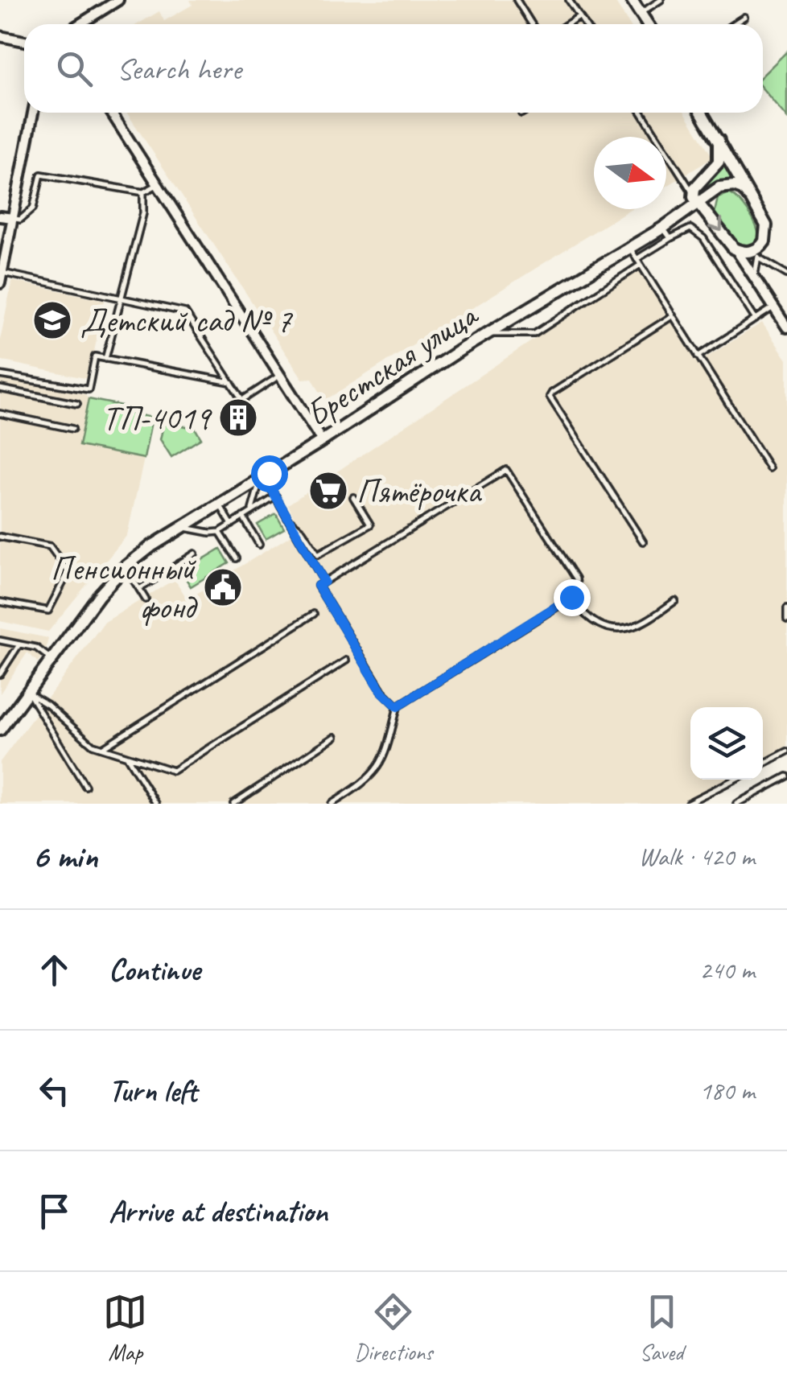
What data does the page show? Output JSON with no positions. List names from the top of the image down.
{
  "streets": {
    "street": ["Брестская улица"]
  },
  "places": {
    "school or university": ["Детский сад № 7"],
    "building": ["ТП-4019"],
    "supermarket": ["Пятёрочка"],
    "public building": ["Пенсионный фонд"]
  },
  "north": "right",
  "page": {
    "search": "Search here",
    "heading": ["6 min", "Walk · 420 m"],
    "list": [
      ["Continue", "240 m"],
      ["Turn left", "180 m"],
      "Arrive at destination"
    ],
    "nav": ["Map", "Directions", "Saved"]
  }
}
